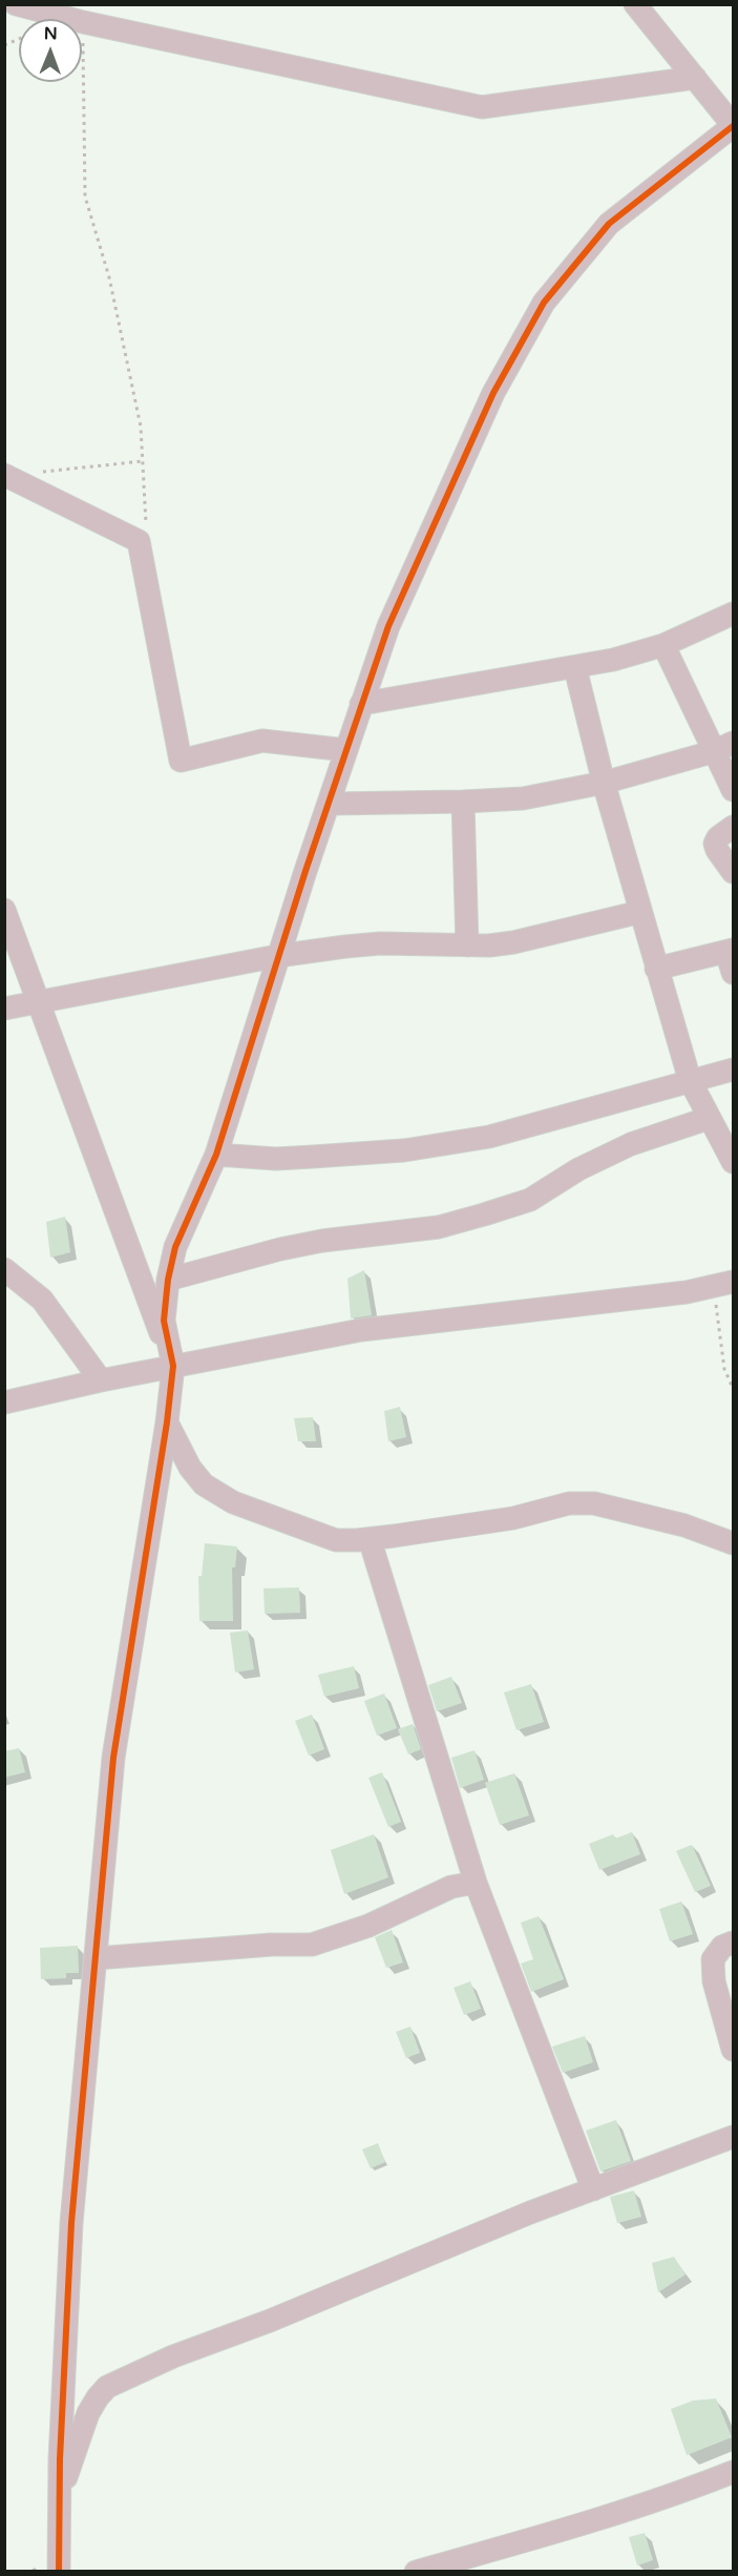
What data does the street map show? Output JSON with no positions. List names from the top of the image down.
{
  "north": "top"
}
